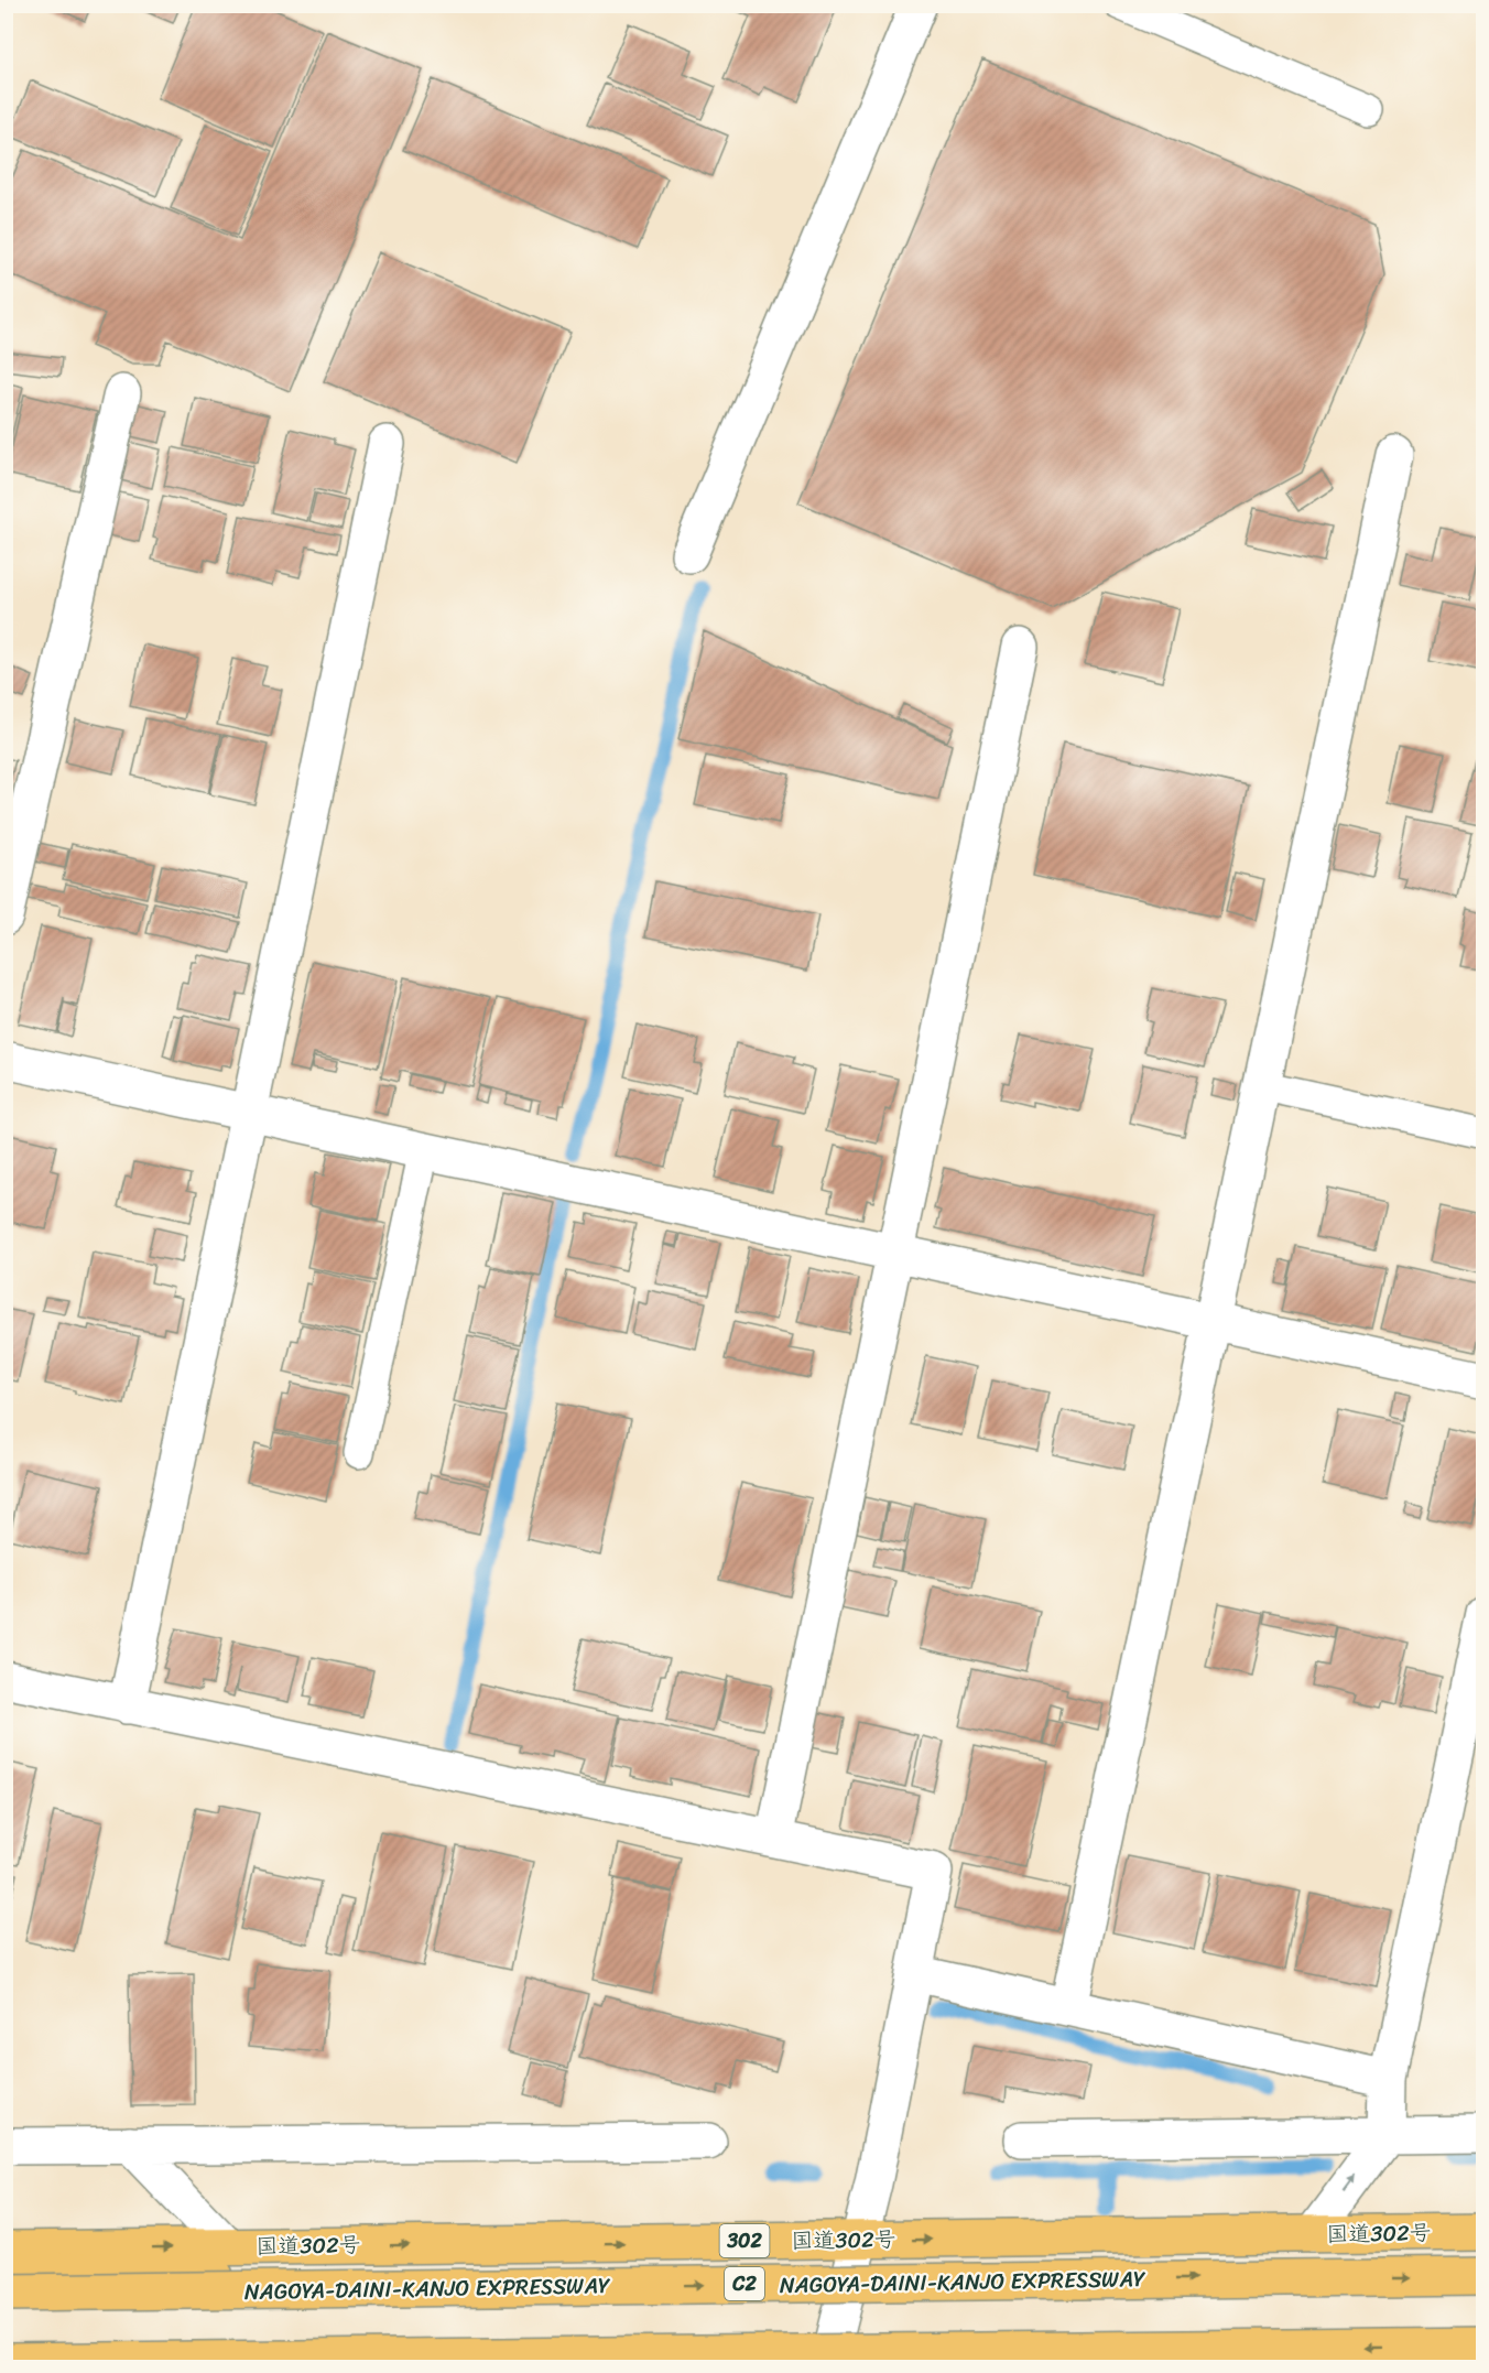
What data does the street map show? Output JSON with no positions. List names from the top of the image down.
{
  "streets": {
    "highway": [
      "国道302号",
      "302",
      "NAGOYA-DAINI-KANJO EXPRESSWAY",
      "C2"
    ]
  }
}
